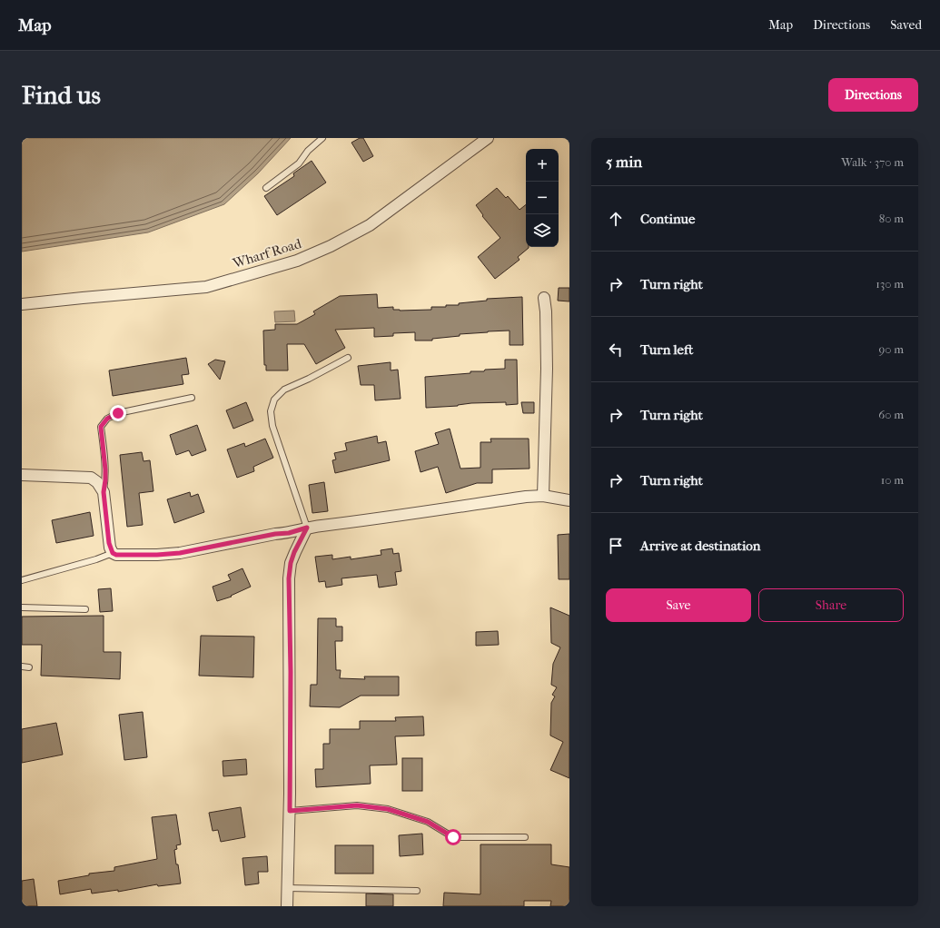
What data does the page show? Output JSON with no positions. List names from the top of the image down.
{
  "streets": {
    "street": ["Wharf Road"]
  },
  "page": {
    "header": "Map",
    "nav": ["Map", "Directions", "Saved"],
    "buttons": [
      "Directions",
      ["Save", "Share"]
    ],
    "title": "Find us",
    "heading": ["5 min", "Walk · 370 m"],
    "map_buttons": ["+", "−"],
    "list": [
      ["Continue", "80 m"],
      ["Turn right", "130 m"],
      ["Turn left", "90 m"],
      ["Turn right", "60 m"],
      ["Turn right", "10 m"],
      "Arrive at destination"
    ]
  }
}
